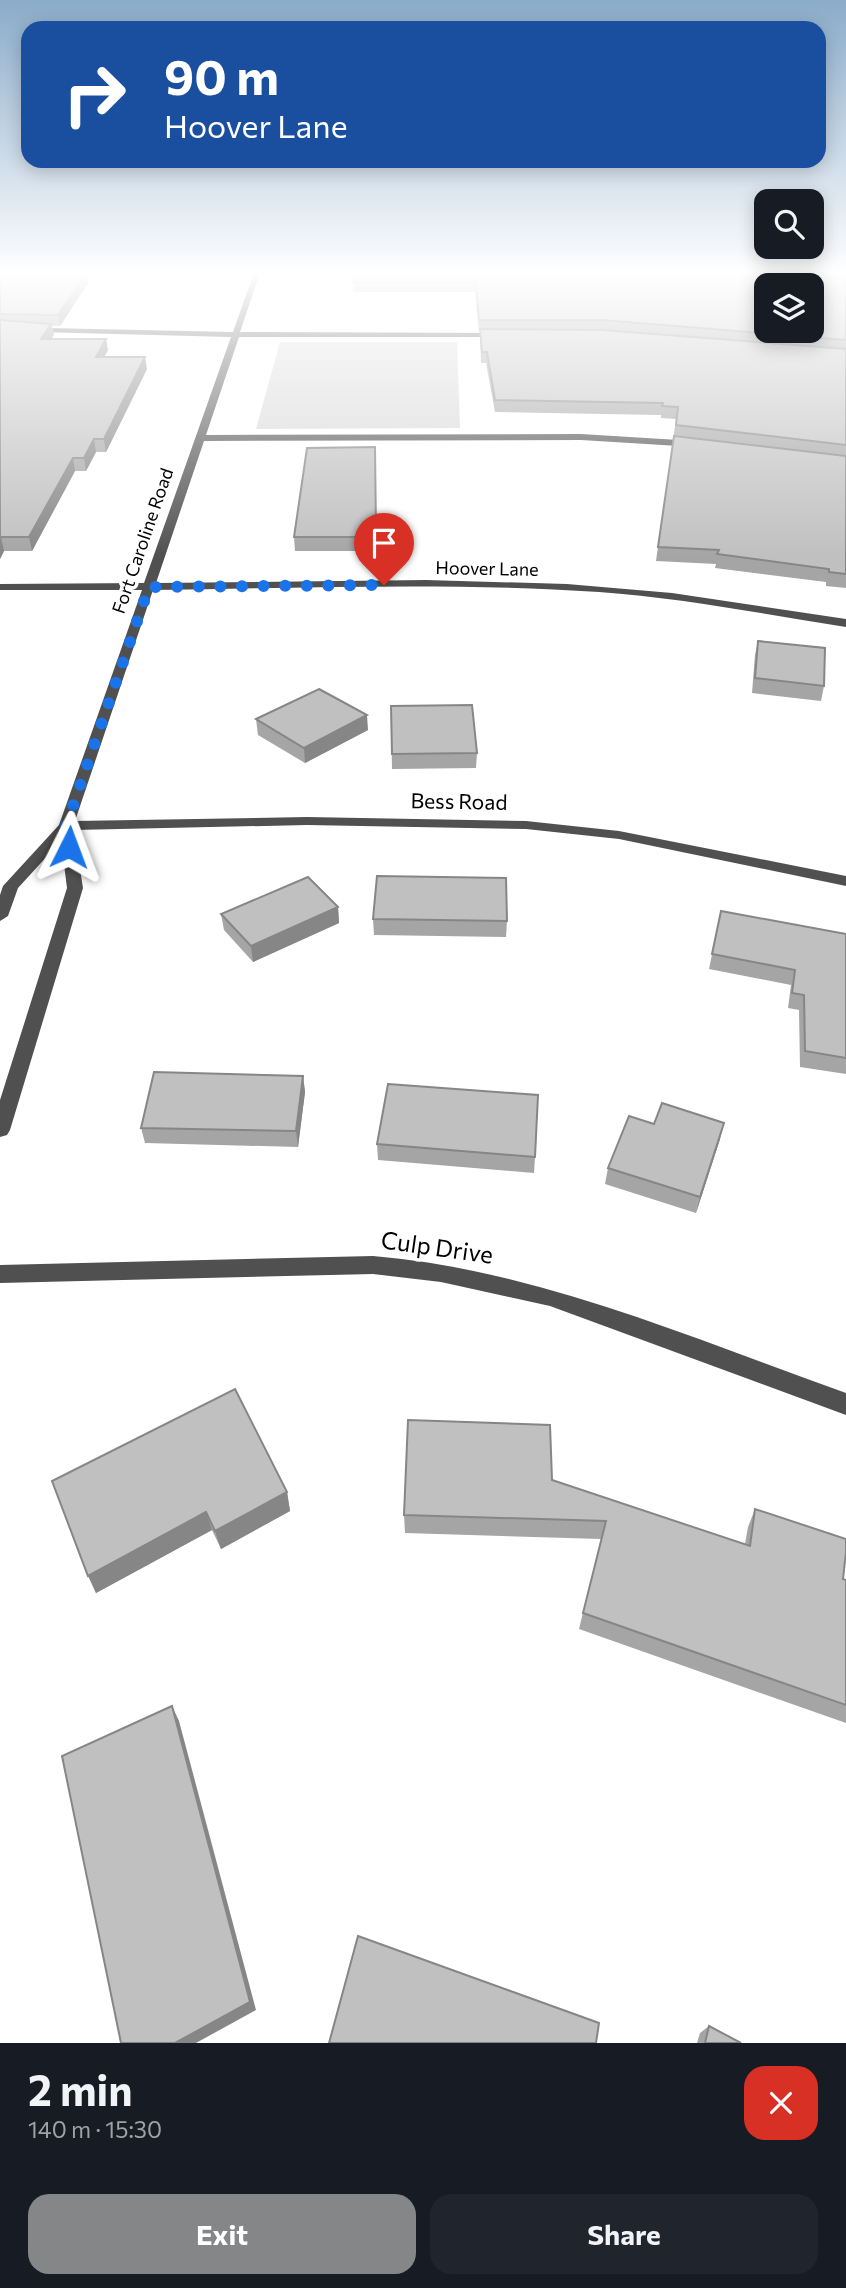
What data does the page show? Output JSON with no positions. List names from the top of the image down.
{
  "streets": {
    "street": [
      "Fort Caroline Road",
      "Hoover Lane",
      "Bess Road",
      "Culp Drive"
    ]
  },
  "crossings": [
    ["Fort Caroline Road", "Hoover Lane"],
    ["Fort Caroline Road", "Bess Road"]
  ],
  "page": {
    "turn": ["90 m", "Hoover Lane"],
    "heading": ["2 min", "140 m · 15:30"],
    "buttons": ["Exit", "Share"]
  }
}
